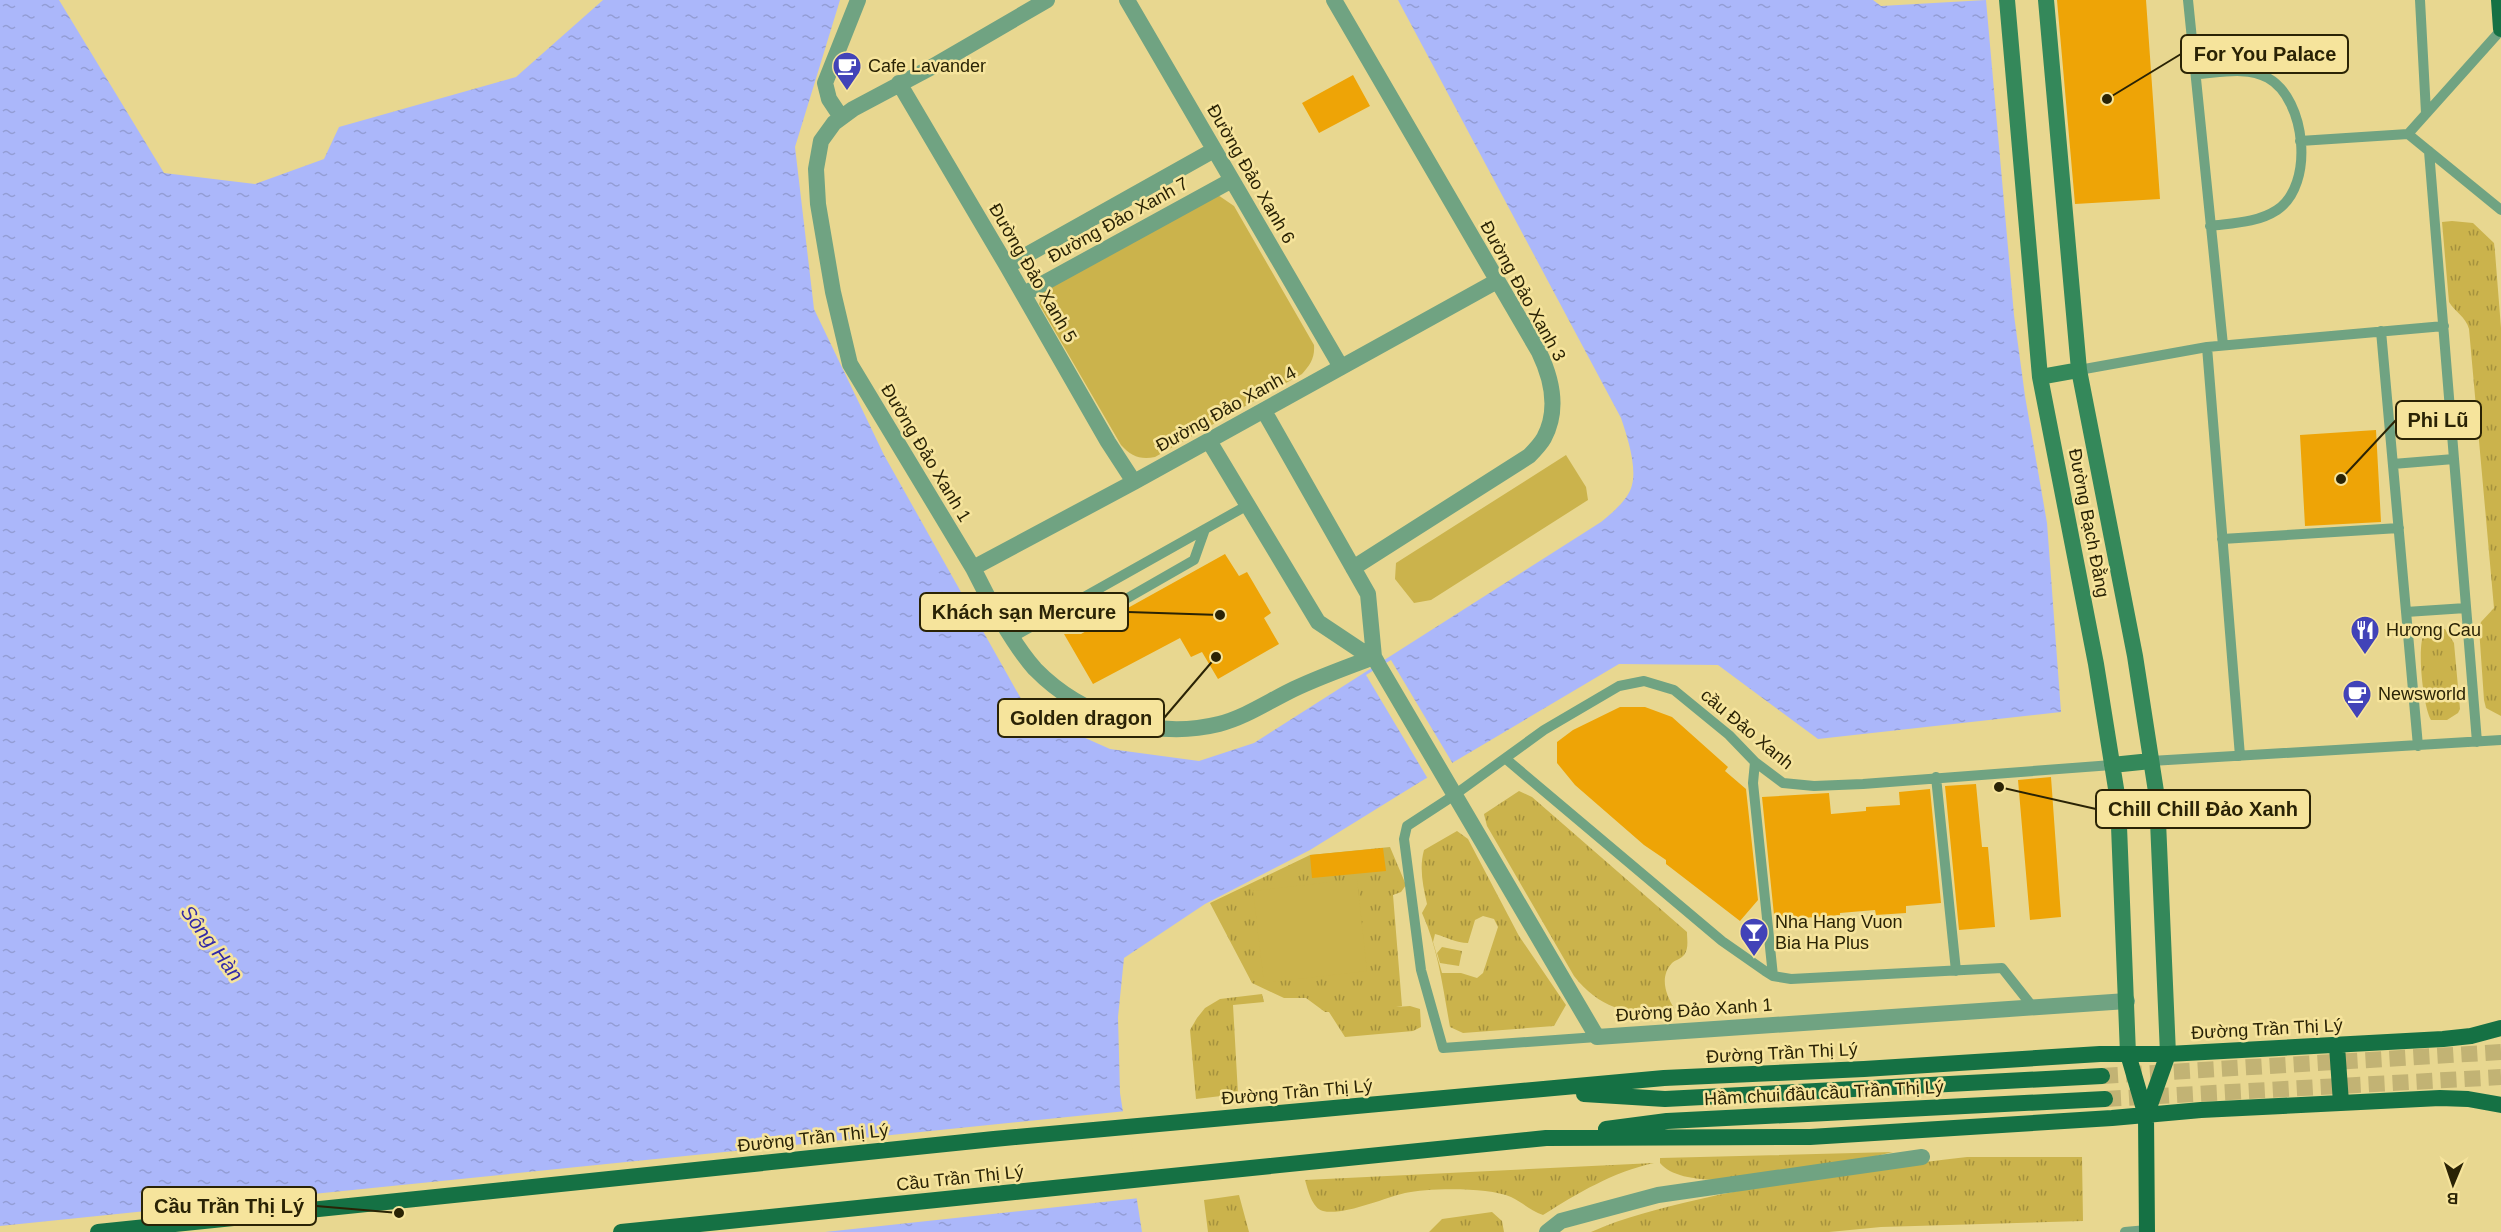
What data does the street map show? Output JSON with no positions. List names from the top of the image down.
{
  "streets": {
    "main road": [
      "Đường Bạch Đằng",
      "Đường Trần Thị Lý",
      "Hầm chui đầu cầu Trần Thị Lý",
      "Cầu Trần Thị Lý"
    ],
    "street": [
      "Đường Đảo Xanh 6",
      "Đường Đảo Xanh 7",
      "Đường Đảo Xanh 5",
      "Đường Đảo Xanh 3",
      "Đường Đảo Xanh 4",
      "Đường Đảo Xanh 1"
    ],
    "lane": ["cầu Đảo Xanh"]
  },
  "crossings": [
    ["Đường Đảo Xanh 6", "Đường Đảo Xanh 7"],
    ["Đường Đảo Xanh 6", "Đường Đảo Xanh 4"],
    ["Đường Đảo Xanh 7", "Đường Đảo Xanh 5"],
    ["Đường Đảo Xanh 5", "Đường Đảo Xanh 4"],
    ["Đường Đảo Xanh 5", "Đường Đảo Xanh 1"],
    ["Đường Đảo Xanh 3", "Đường Đảo Xanh 4"],
    ["Đường Đảo Xanh 3", "Đường Đảo Xanh 1"],
    ["Đường Đảo Xanh 4", "Đường Đảo Xanh 1"],
    ["Đường Đảo Xanh 1", "Đường Bạch Đằng"],
    ["Đường Đảo Xanh 1", "cầu Đảo Xanh"],
    ["Đường Bạch Đằng", "cầu Đảo Xanh"],
    ["Đường Bạch Đằng", "Đường Trần Thị Lý"],
    ["Đường Trần Thị Lý", "Hầm chui đầu cầu Trần Thị Lý"],
    ["Hầm chui đầu cầu Trần Thị Lý", "Cầu Trần Thị Lý"]
  ],
  "water": ["Sông Hàn"],
  "places": {
    "cafe": ["Cafe Lavander", "Newsworld"],
    "other": [
      "For You Palace",
      "Phi Lũ",
      "Khách sạn Mercure",
      "Golden dragon",
      "Chill Chill Đảo Xanh",
      "Cầu Trần Thị Lý"
    ],
    "restaurant": ["Hương Cau"],
    "bar": ["Nha Hang Vuon Bia Ha Plus"]
  },
  "north": "bottom"
}
